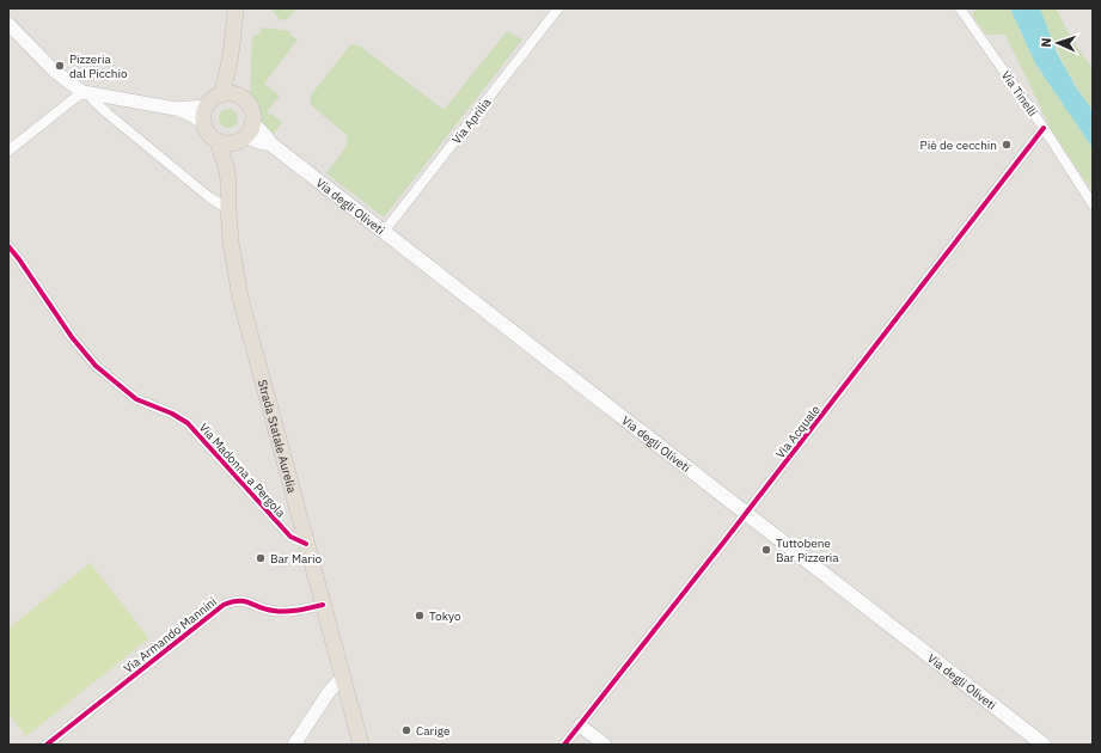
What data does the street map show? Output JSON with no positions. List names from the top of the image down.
{
  "streets": {
    "main road": ["Via degli Oliveti", "Strada Statale Aurelia"],
    "street": [
      "Via Tinelli",
      "Via Aprilia",
      "Via Acquale",
      "Via Madonna a Pergola",
      "Via Armando Mannini"
    ]
  },
  "crossings": [
    ["Via Tinelli", "Via Acquale"],
    ["Via Aprilia", "Via degli Oliveti"],
    ["Via degli Oliveti", "Via Acquale"],
    ["Via degli Oliveti", "Strada Statale Aurelia"],
    ["Strada Statale Aurelia", "Via Madonna a Pergola"],
    ["Strada Statale Aurelia", "Via Armando Mannini"]
  ],
  "places": [
    "Pizzeria dal Picchio",
    "Piè de cecchin",
    "Tuttobene Bar Pizzeria",
    "Bar Mario",
    "Tokyo",
    "Carige"
  ],
  "north": "left"
}
